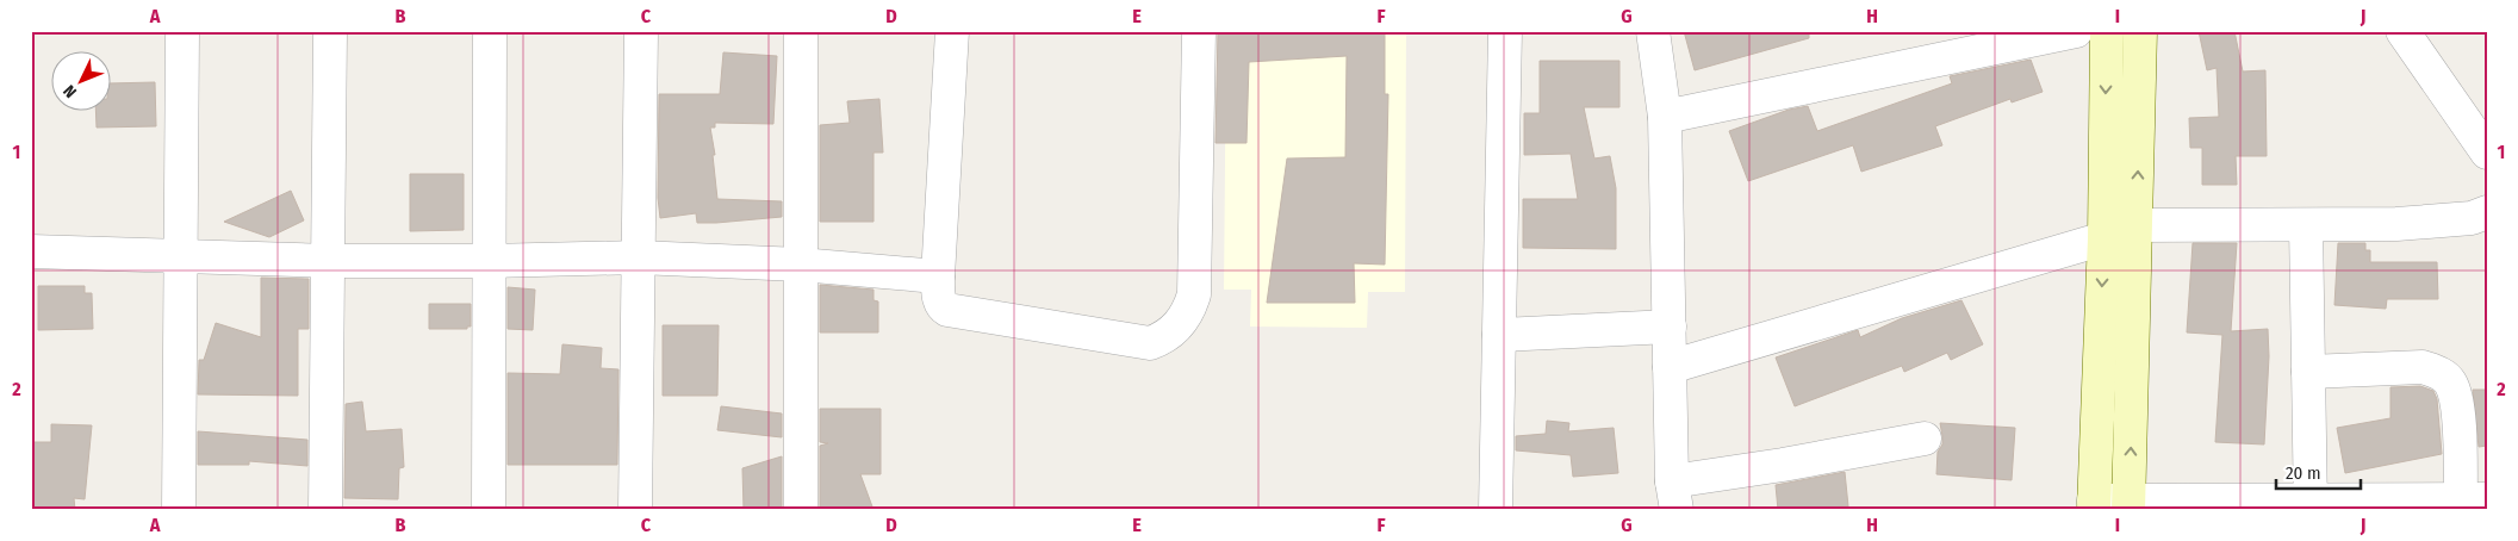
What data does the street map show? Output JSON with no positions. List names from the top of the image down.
{
  "scale_bar": "20 m",
  "north": "bottom left",
  "grid": {
    "columns": [
      "A",
      "B",
      "C",
      "D",
      "E",
      "F",
      "G",
      "H",
      "I",
      "J"
    ],
    "rows": ["1", "2"]
  }
}
